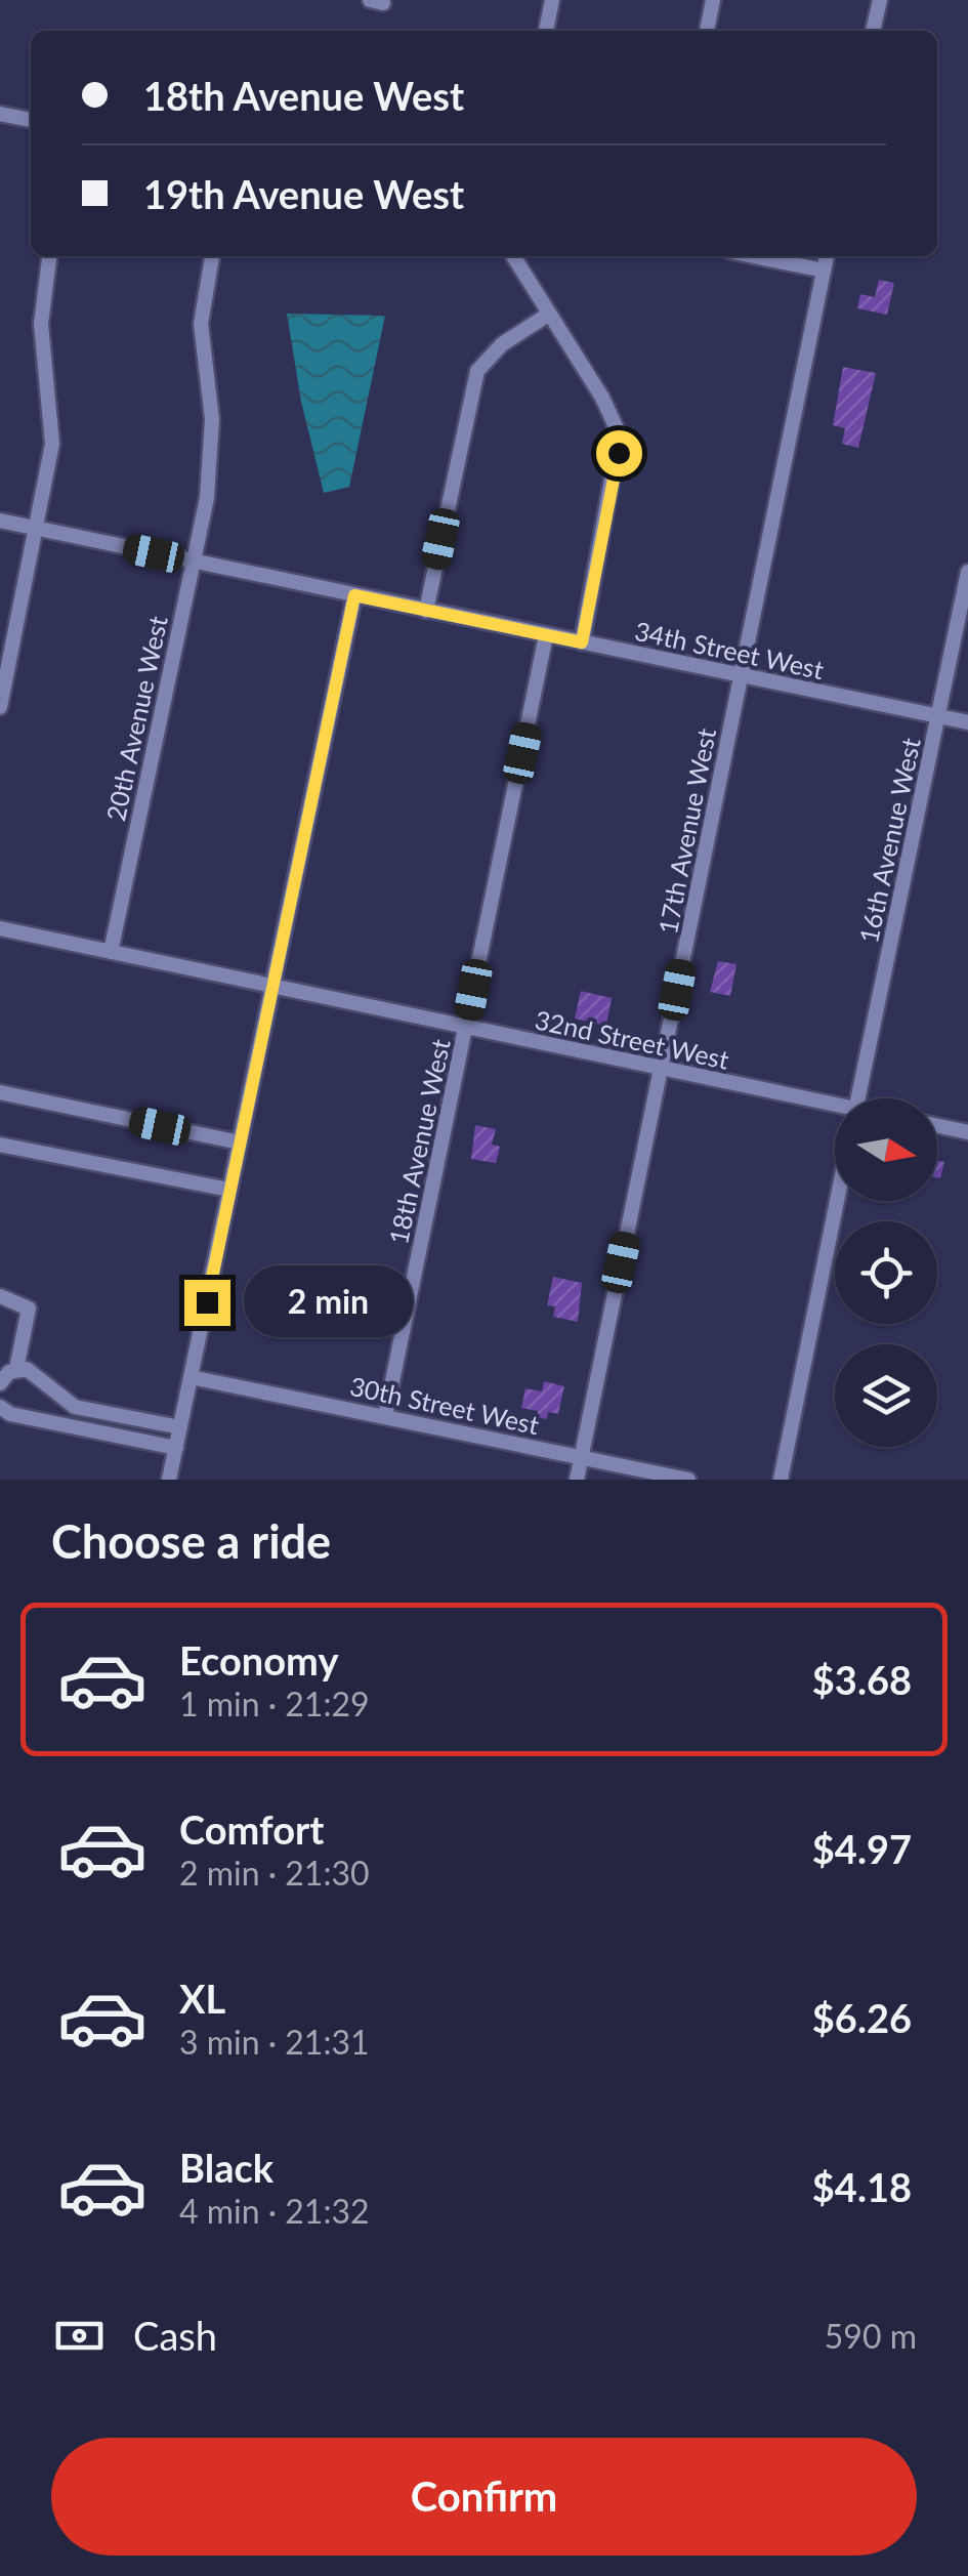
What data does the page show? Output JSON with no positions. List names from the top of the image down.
{
  "streets": {
    "street": [
      "34th Street West",
      "20th Avenue West",
      "17th Avenue West",
      "16th Avenue West",
      "32nd Street West",
      "18th Avenue West",
      "30th Street West"
    ]
  },
  "crossings": [
    ["34th Street West", "20th Avenue West"],
    ["34th Street West", "17th Avenue West"],
    ["34th Street West", "16th Avenue West"],
    ["34th Street West", "18th Avenue West"],
    ["20th Avenue West", "32nd Street West"],
    ["17th Avenue West", "32nd Street West"],
    ["17th Avenue West", "30th Street West"],
    ["32nd Street West", "18th Avenue West"],
    ["18th Avenue West", "30th Street West"]
  ],
  "north": "right",
  "page": {
    "banner": ["18th Avenue West", "19th Avenue West"],
    "bubble": "2 min",
    "heading": "Choose a ride",
    "list": [
      {
        "name": "Economy",
        "note": "1 min · 21:29",
        "value": "$3.68"
      },
      {
        "name": "Comfort",
        "note": "2 min · 21:30",
        "value": "$4.97"
      },
      {
        "name": "XL",
        "note": "3 min · 21:31",
        "value": "$6.26"
      },
      {
        "name": "Black",
        "note": "4 min · 21:32",
        "value": "$4.18"
      }
    ],
    "pay": ["Cash", "590 m"],
    "buttons": "Confirm"
  }
}
